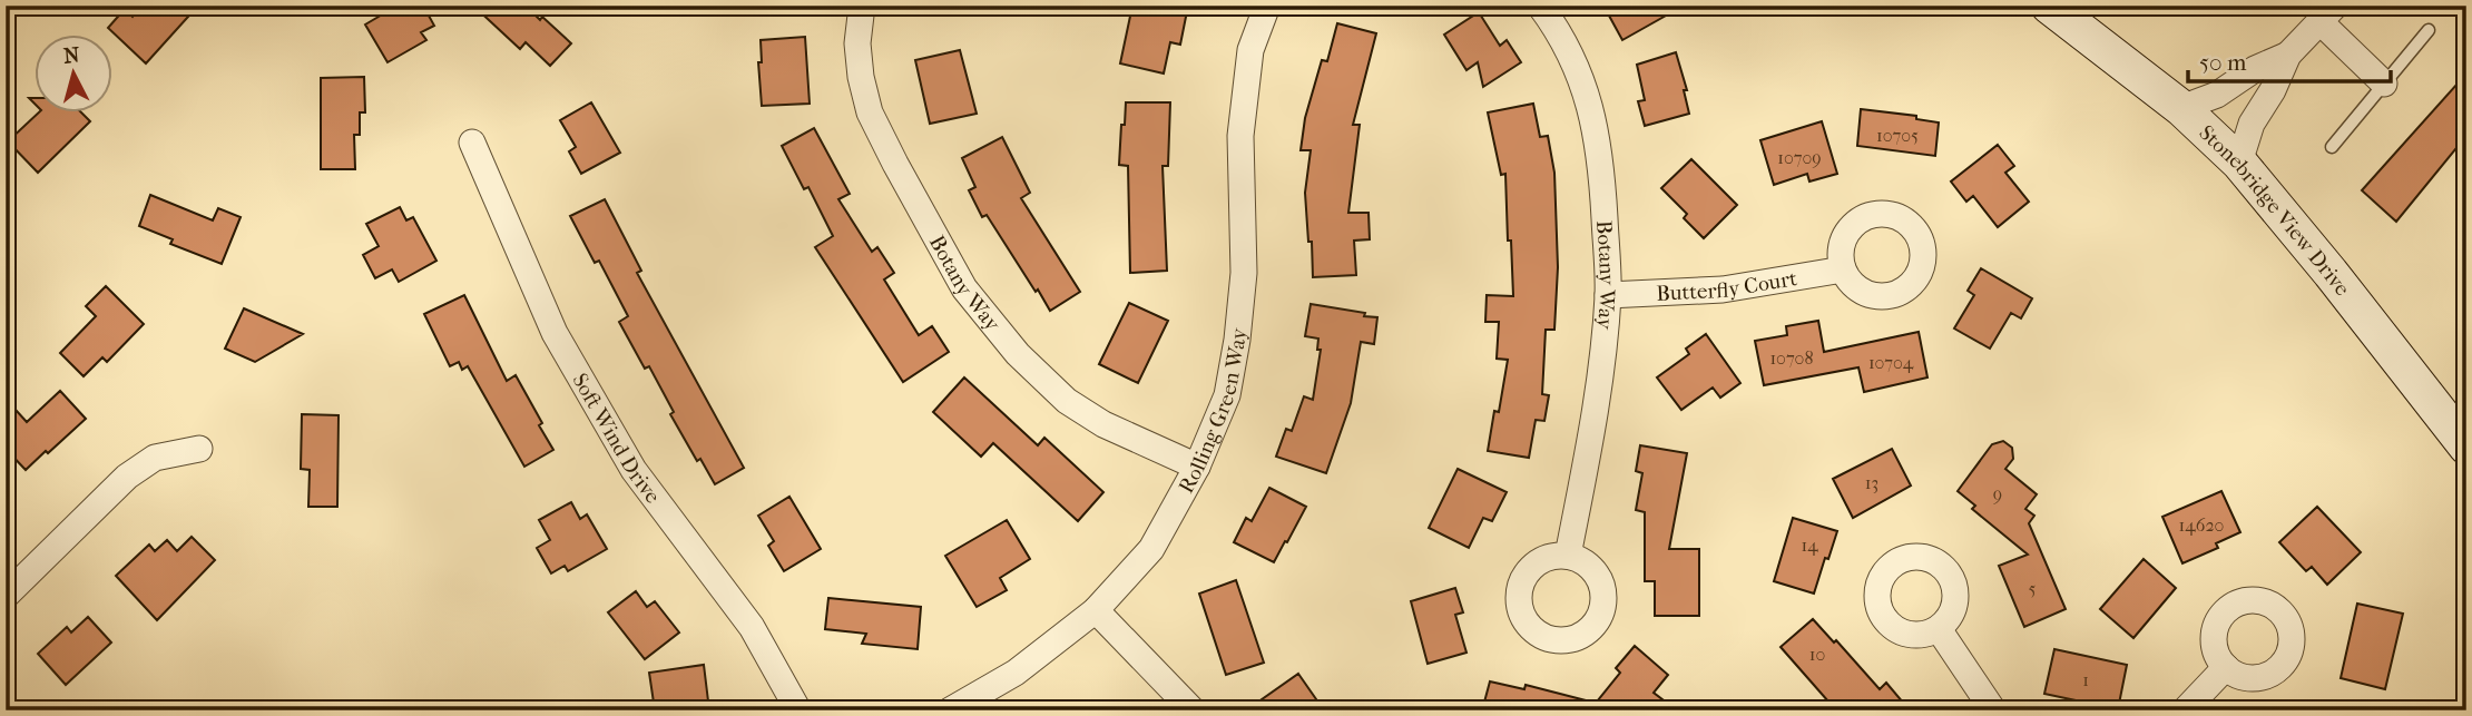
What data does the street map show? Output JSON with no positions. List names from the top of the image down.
{
  "streets": {
    "street": [
      "Stonebridge View Drive",
      "Botany Way",
      "Butterfly Court",
      "Rolling Green Way",
      "Soft Wind Drive"
    ]
  },
  "crossings": [
    ["Botany Way", "Butterfly Court"],
    ["Botany Way", "Rolling Green Way"]
  ],
  "house_numbers": [
    "10705",
    "10709",
    "10708",
    "10704",
    "13",
    "9",
    "14620",
    "14",
    "5",
    "10",
    "1"
  ],
  "scale_bar": "50 m",
  "north": "top"
}
